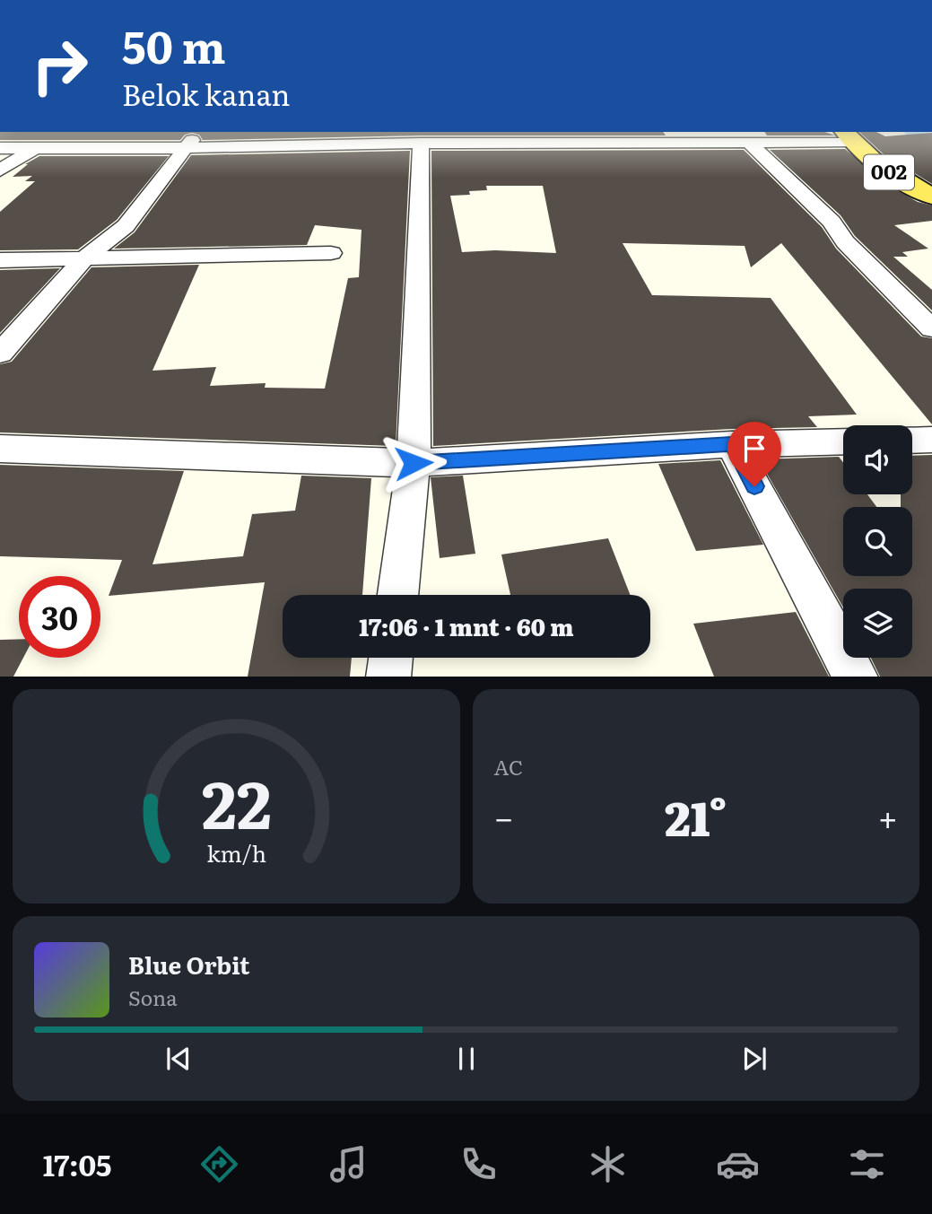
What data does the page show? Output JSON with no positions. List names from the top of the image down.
{
  "streets": {
    "main road": ["002"]
  },
  "page": {
    "turn": ["50 m", "Belok kanan"],
    "limit": "30",
    "trip": "17:06 · 1 mnt · 60 m",
    "tile": "AC",
    "heat": ["−", "21°", "+"],
    "song": ["Blue Orbit", "Sona"],
    "tabs": "17:05",
    "gauge": ["22", "km/h"]
  }
}
